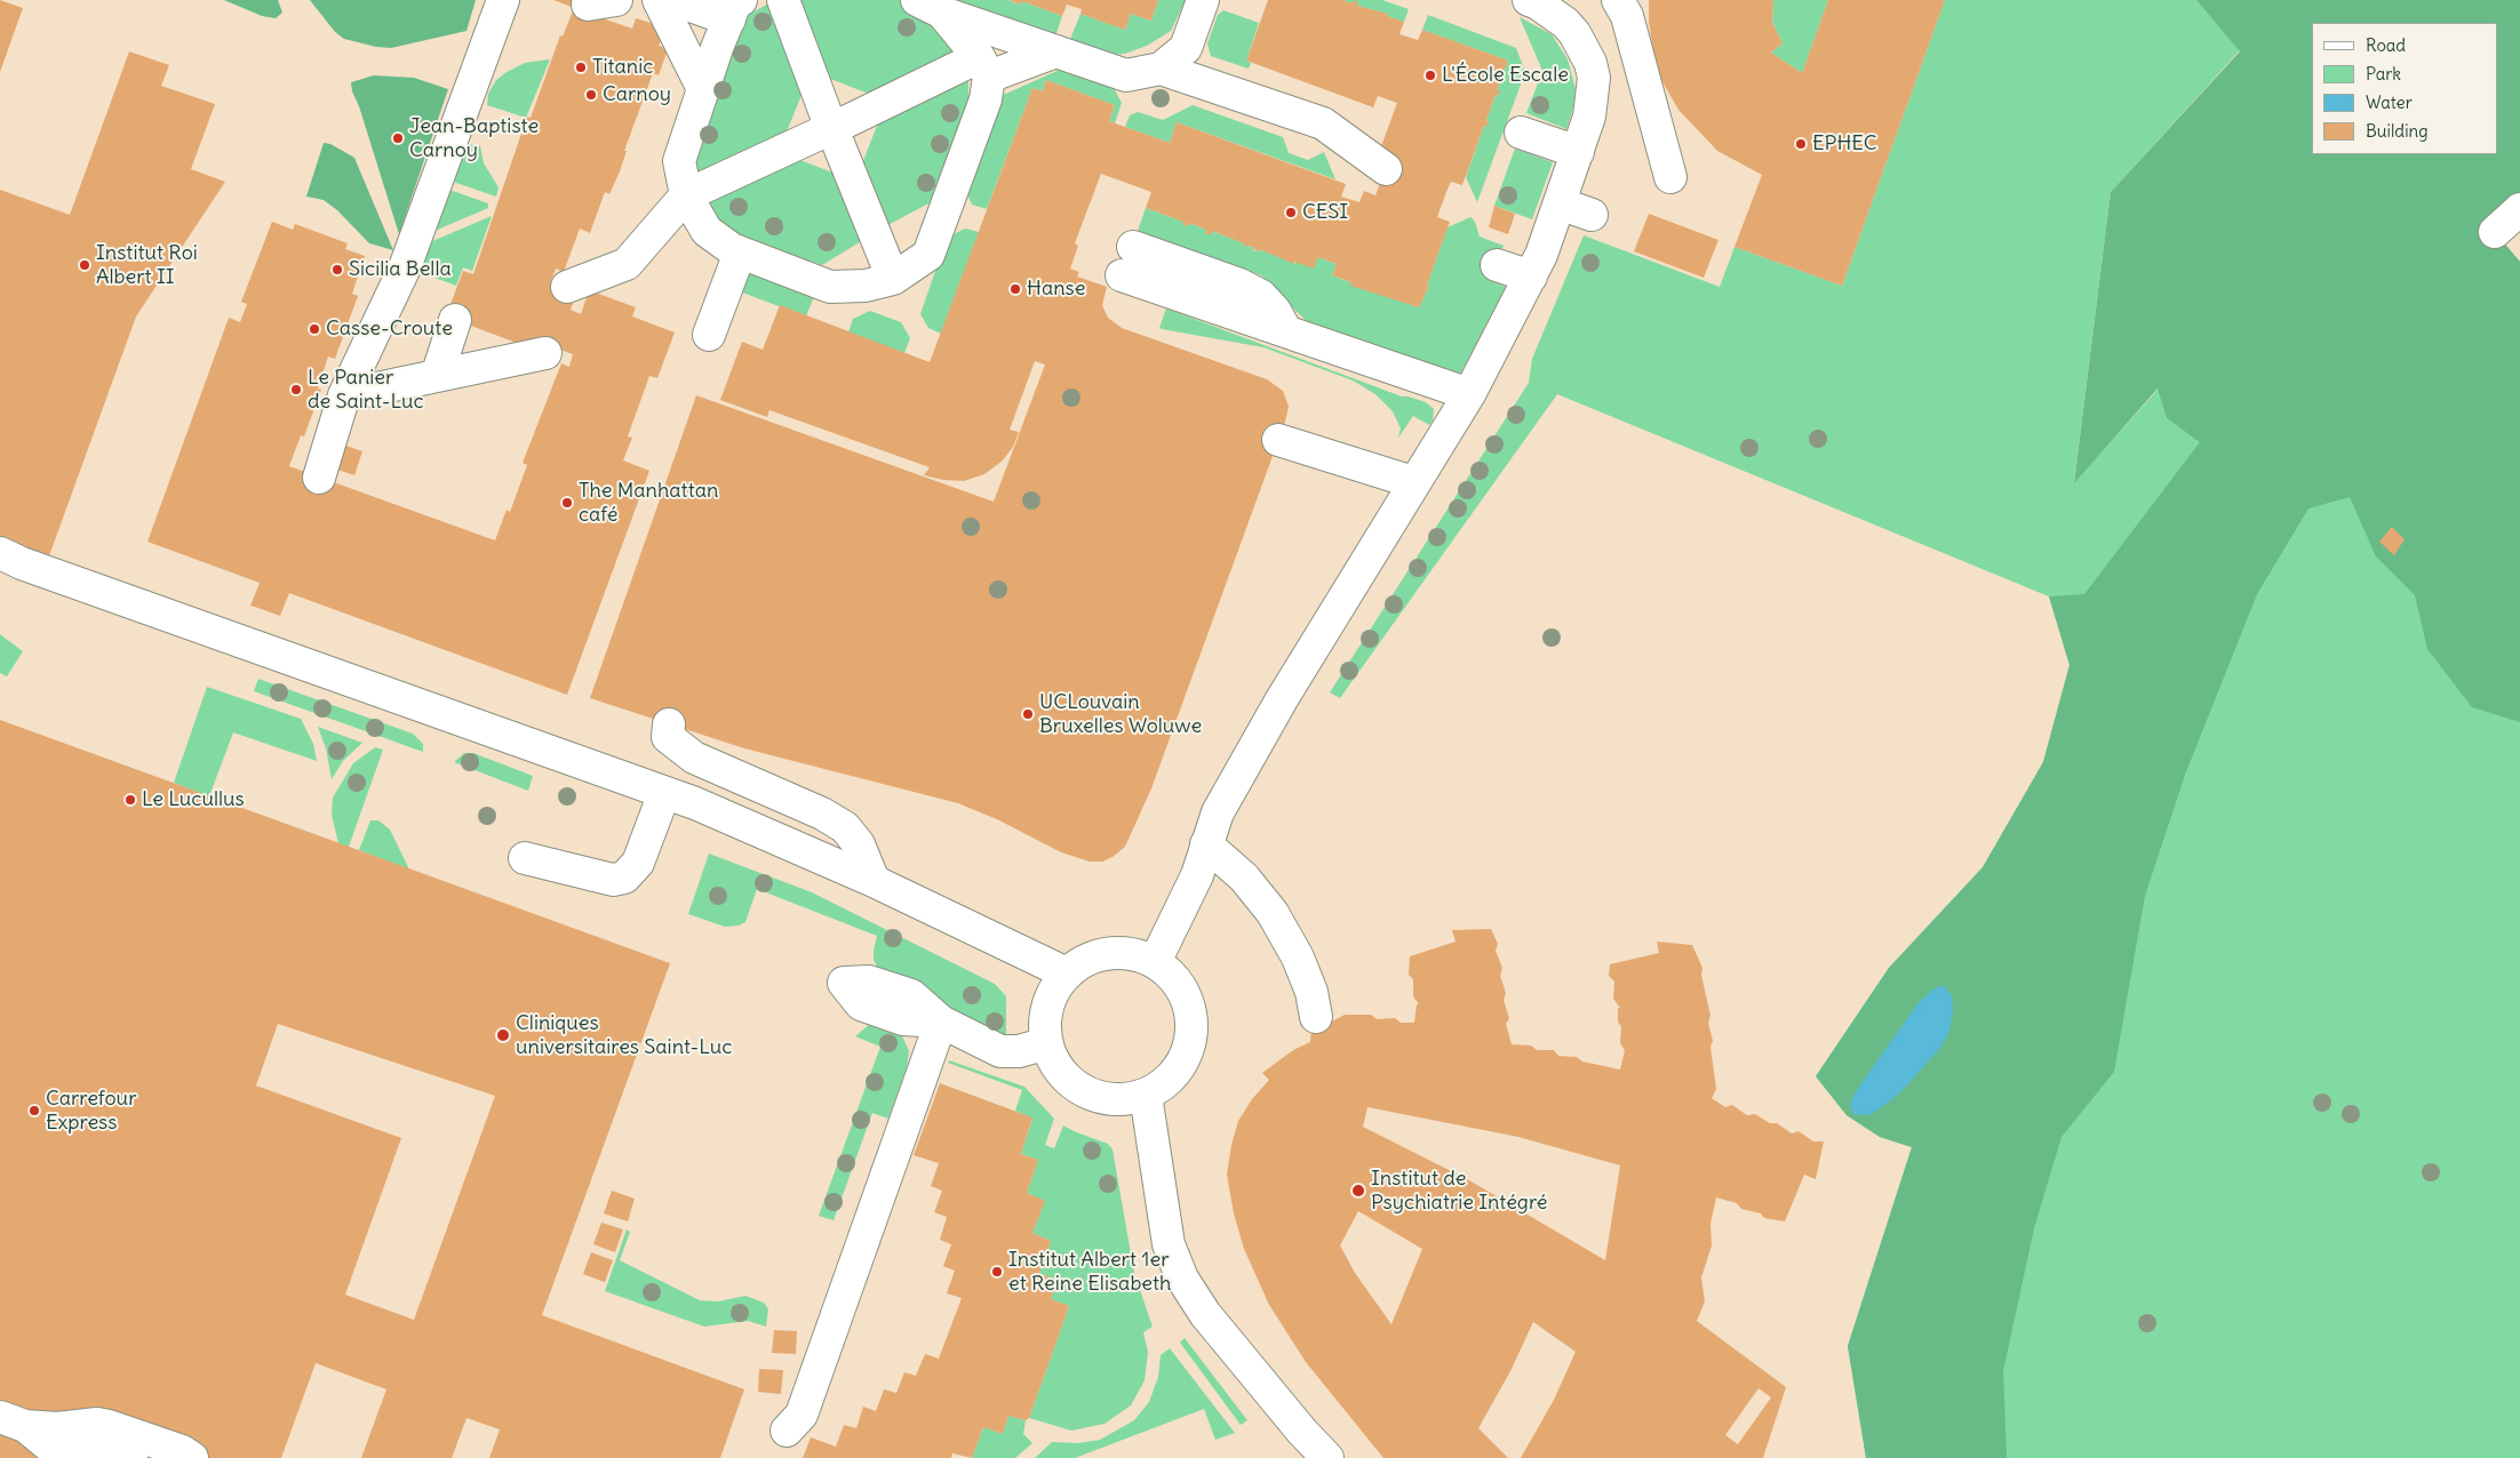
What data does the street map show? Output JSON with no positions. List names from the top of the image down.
{
  "places": [
    "Titanic",
    "L'École Escale",
    "Carnoy",
    "Jean-Baptiste Carnoy",
    "EPHEC",
    "CESI",
    "Institut Roi Albert II",
    "Sicilia Bella",
    "Hanse",
    "Casse-Croute",
    "Le Panier de Saint-Luc",
    "The Manhattan café",
    "UCLouvain Bruxelles Woluwe",
    "Le Lucullus",
    "Cliniques universitaires Saint-Luc",
    "Carrefour Express",
    "Institut de Psychiatrie Intégré",
    "Institut Albert 1er et Reine Elisabeth"
  ],
  "legend": [
    "Road",
    "Park",
    "Water",
    "Building"
  ]
}
